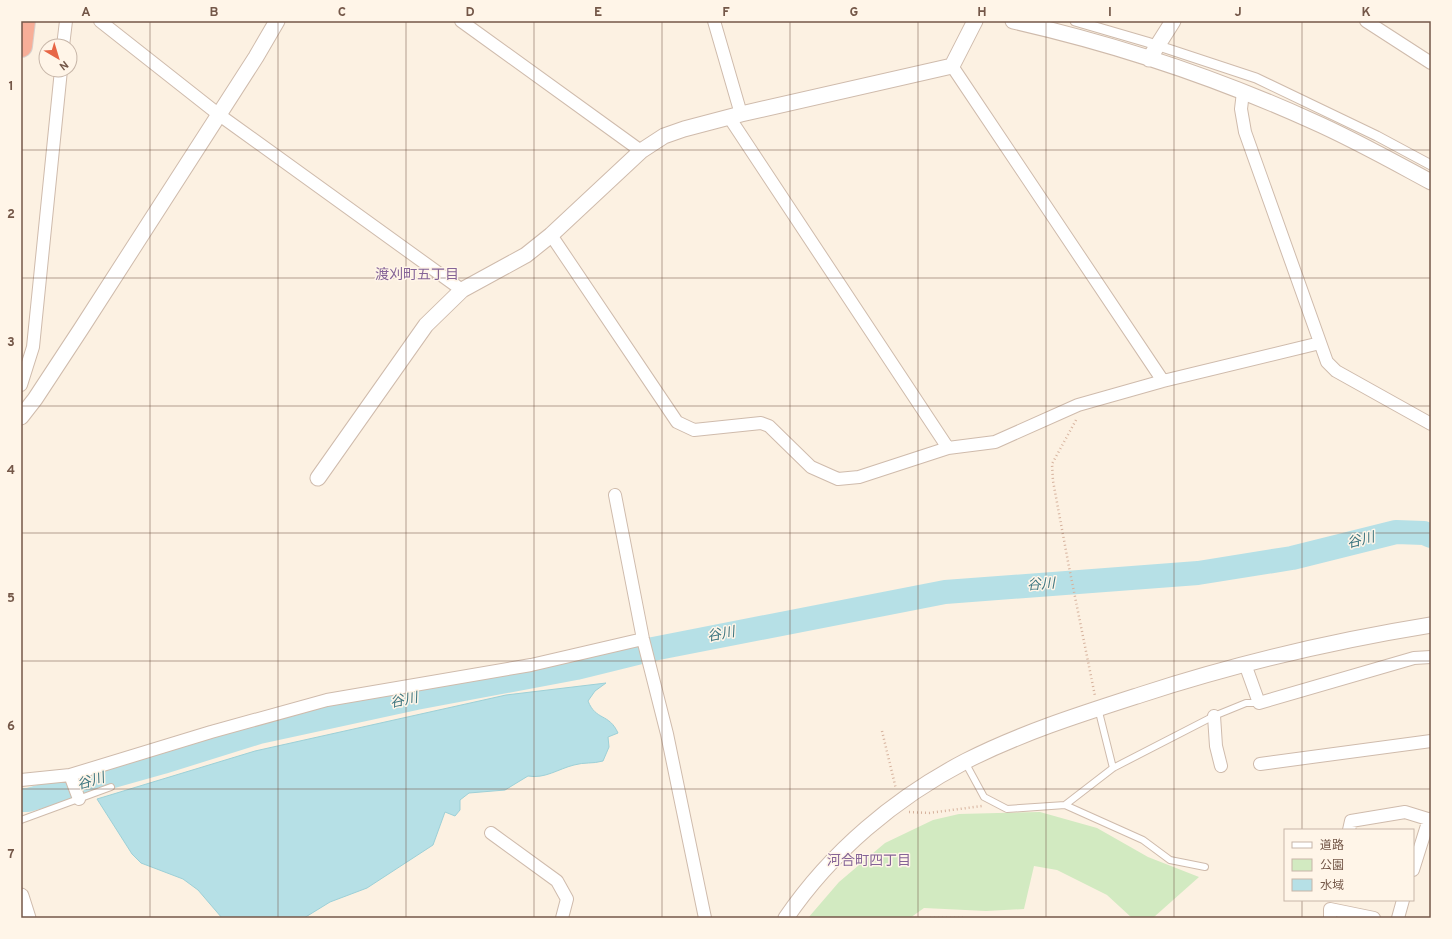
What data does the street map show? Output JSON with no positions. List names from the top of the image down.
{
  "districts": ["渡刈町五丁目", "河合町四丁目"],
  "water": ["谷川"],
  "legend": ["道路", "公園", "水域"],
  "north": "bottom right",
  "grid": {
    "columns": [
      "A",
      "B",
      "C",
      "D",
      "E",
      "F",
      "G",
      "H",
      "I",
      "J",
      "K"
    ],
    "rows": [
      "1",
      "2",
      "3",
      "4",
      "5",
      "6",
      "7"
    ]
  }
}
